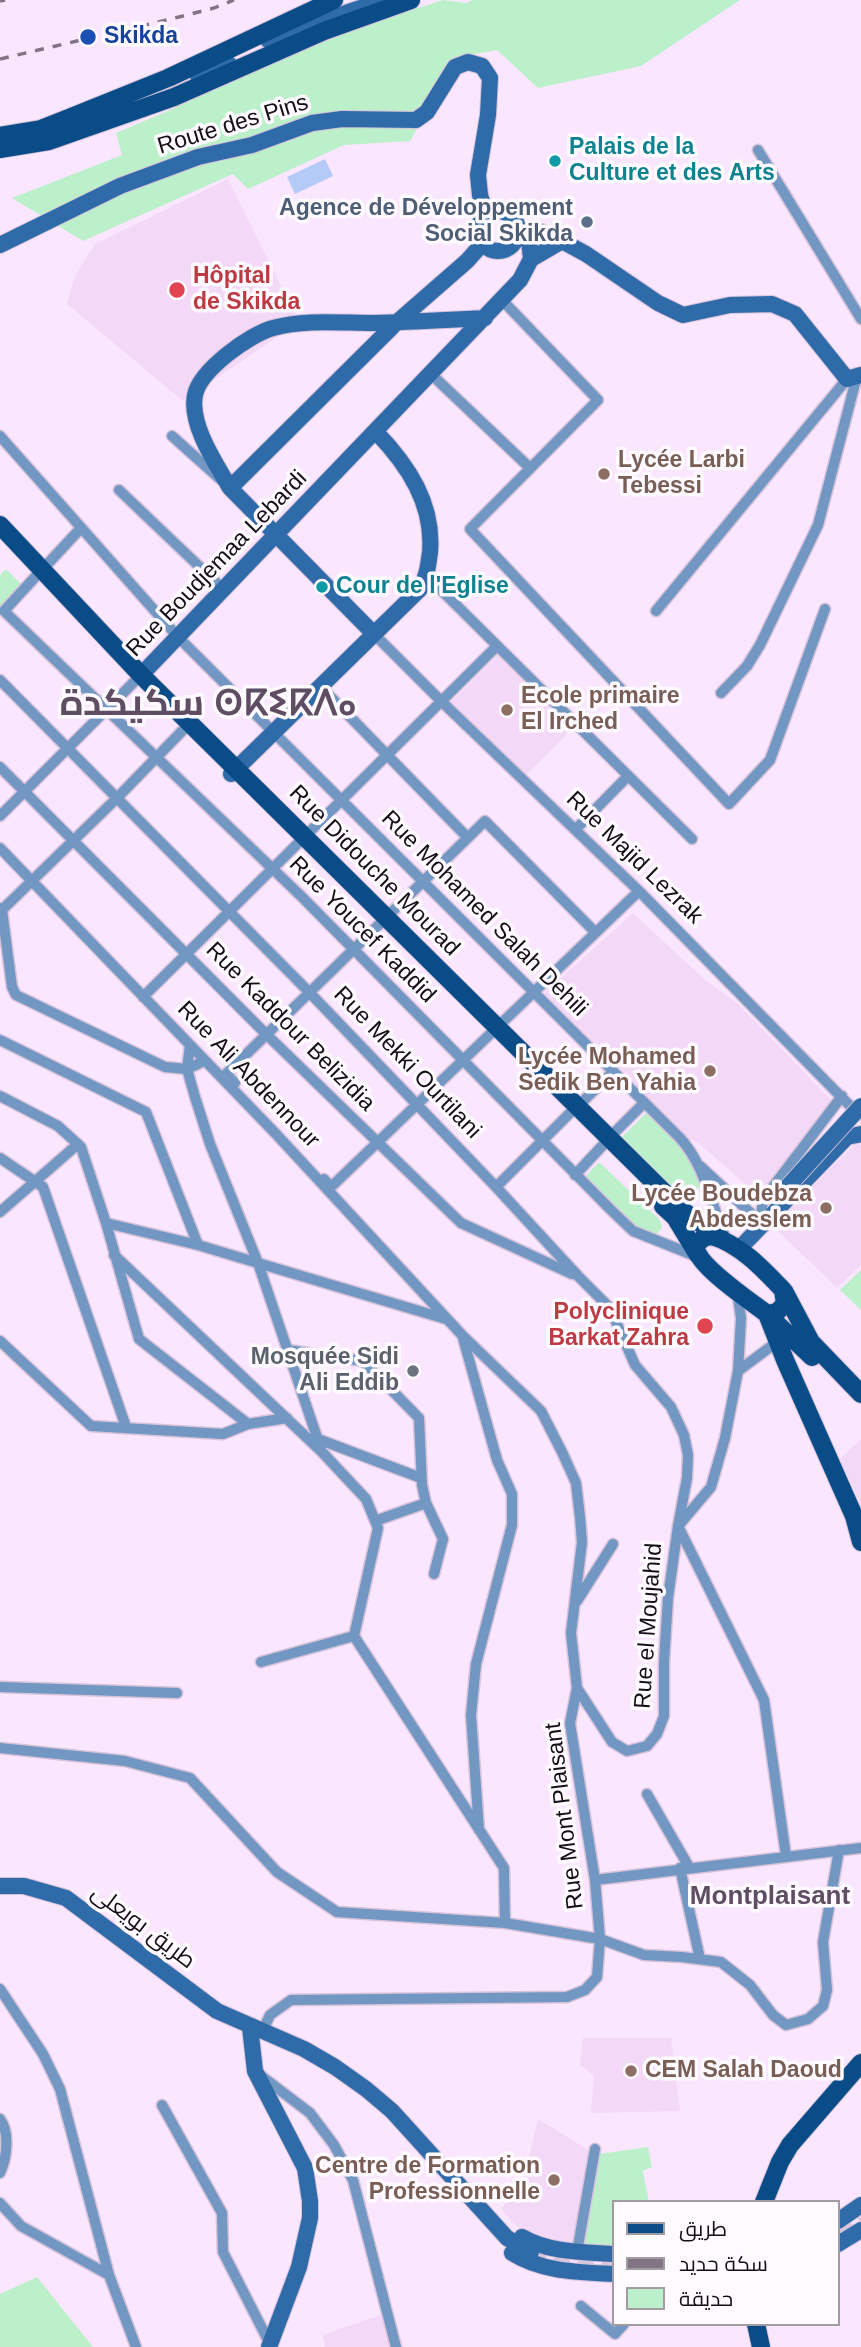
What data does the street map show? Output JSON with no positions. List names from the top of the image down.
{
  "streets": {
    "main road": [
      "Route des Pins",
      "Rue Boudjemaa Lebardi",
      "Rue Didouche Mourad",
      "طريق بويعلى"
    ],
    "street": [
      "Rue Majid Lezrak",
      "Rue Mohamed Salah Dehili",
      "Rue Youcef Kaddid",
      "Rue Kaddour Belizidia",
      "Rue Mekki Ourtilani",
      "Rue Ali Abdennour",
      "Rue el Moujahid",
      "Rue Mont Plaisant"
    ]
  },
  "crossings": [
    ["Rue Boudjemaa Lebardi", "Rue Didouche Mourad"],
    ["Rue Boudjemaa Lebardi", "Rue Mohamed Salah Dehili"],
    ["Rue Boudjemaa Lebardi", "Rue Youcef Kaddid"],
    ["Rue Boudjemaa Lebardi", "Rue Kaddour Belizidia"],
    ["Rue Boudjemaa Lebardi", "Rue Mekki Ourtilani"],
    ["Rue Didouche Mourad", "Rue Mohamed Salah Dehili"],
    ["Rue Didouche Mourad", "Rue Youcef Kaddid"],
    ["Rue Didouche Mourad", "Rue el Moujahid"],
    ["Rue Kaddour Belizidia", "Rue Mekki Ourtilani"],
    ["Rue Mekki Ourtilani", "Rue el Moujahid"],
    ["Rue Ali Abdennour", "Rue Mont Plaisant"],
    ["Rue el Moujahid", "Rue Mont Plaisant"],
    ["Rue Mont Plaisant", "طريق بويعلى"]
  ],
  "districts": ["سكيكدة ⵙⴽⵉⴽⴷⴰ", "Montplaisant"],
  "places": [
    "Skikda",
    "Palais de la Culture et des Arts",
    "Agence de Développement Social Skikda",
    "Hôpital de Skikda",
    "Lycée Larbi Tebessi",
    "Cour de l'Eglise",
    "Ecole primaire El Irched",
    "Lycée Mohamed Sedik Ben Yahia",
    "Lycée Boudebza Abdesslem",
    "Polyclinique Barkat Zahra",
    "Mosquée Sidi Ali Eddib",
    "CEM Salah Daoud",
    "Centre de Formation Professionnelle"
  ],
  "legend": ["طريق", "سكة حديد", "حديقة"]
}
